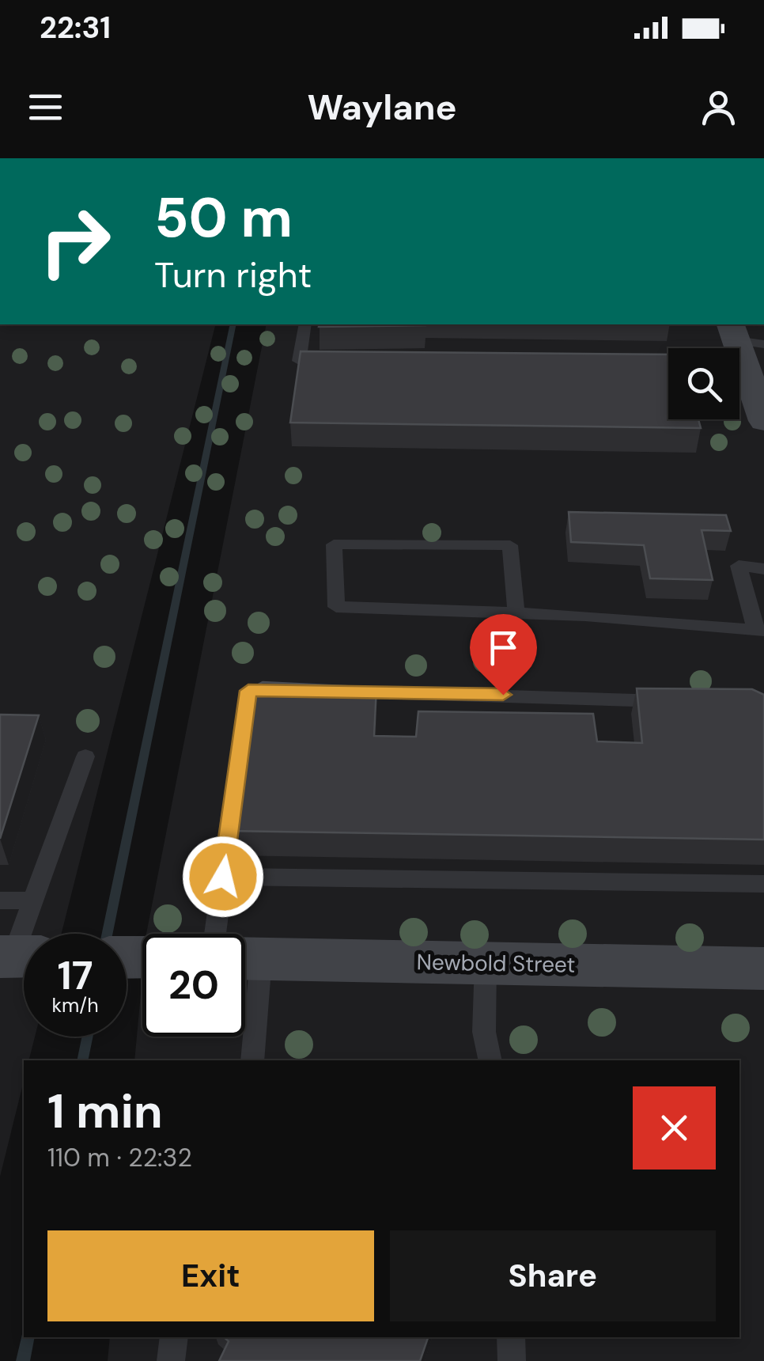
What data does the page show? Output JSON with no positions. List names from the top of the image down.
{
  "streets": {
    "street": ["Newbold Street"]
  },
  "page": {
    "status": "22:31",
    "header": "Waylane",
    "turn": ["50 m", "Turn right"],
    "speed": "17 km/h",
    "limit": "20",
    "heading": ["1 min", "110 m · 22:32"],
    "buttons": ["Exit", "Share"]
  }
}
